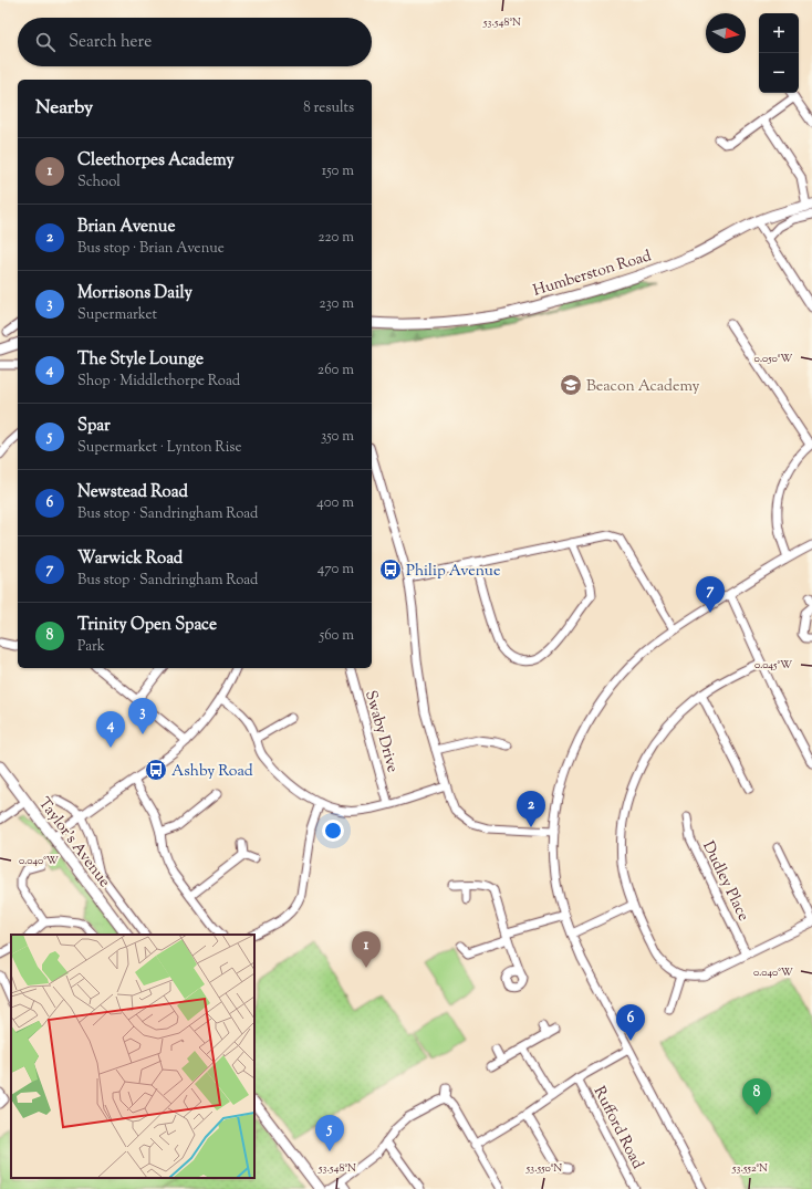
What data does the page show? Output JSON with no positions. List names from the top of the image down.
{
  "streets": {
    "main road": ["Humberston Road", "Taylor's Avenue"],
    "street": ["Swaby Drive", "Dudley Place", "Rufford Road"]
  },
  "places": {
    "school or university": ["Beacon Academy"],
    "bus stop": ["Philip Avenue", "Ashby Road"]
  },
  "north": "right",
  "page": {
    "map_buttons": ["+", "−"],
    "search": "Search here",
    "heading": ["Nearby", "8 results"],
    "list": [
      {
        "mark": "1",
        "name": "Cleethorpes Academy",
        "note": "School",
        "value": "150 m"
      },
      {
        "mark": "2",
        "name": "Brian Avenue",
        "note": "Bus stop · Brian Avenue",
        "value": "220 m"
      },
      {
        "mark": "3",
        "name": "Morrisons Daily",
        "note": "Supermarket",
        "value": "230 m"
      },
      {
        "mark": "4",
        "name": "The Style Lounge",
        "note": "Shop · Middlethorpe Road",
        "value": "260 m"
      },
      {
        "mark": "5",
        "name": "Spar",
        "note": "Supermarket · Lynton Rise",
        "value": "350 m"
      },
      {
        "mark": "6",
        "name": "Newstead Road",
        "note": "Bus stop · Sandringham Road",
        "value": "400 m"
      },
      {
        "mark": "7",
        "name": "Warwick Road",
        "note": "Bus stop · Sandringham Road",
        "value": "470 m"
      },
      {
        "mark": "8",
        "name": "Trinity Open Space",
        "note": "Park",
        "value": "560 m"
      }
    ],
    "pins": [
      "7",
      "3",
      "4",
      "2",
      "1",
      "6",
      "8",
      "5"
    ]
  },
  "coordinates": [
    "53.548°N",
    "0.050°W",
    "0.045°W",
    "0.040°W",
    "53.550°N",
    "53.552°N"
  ]
}
